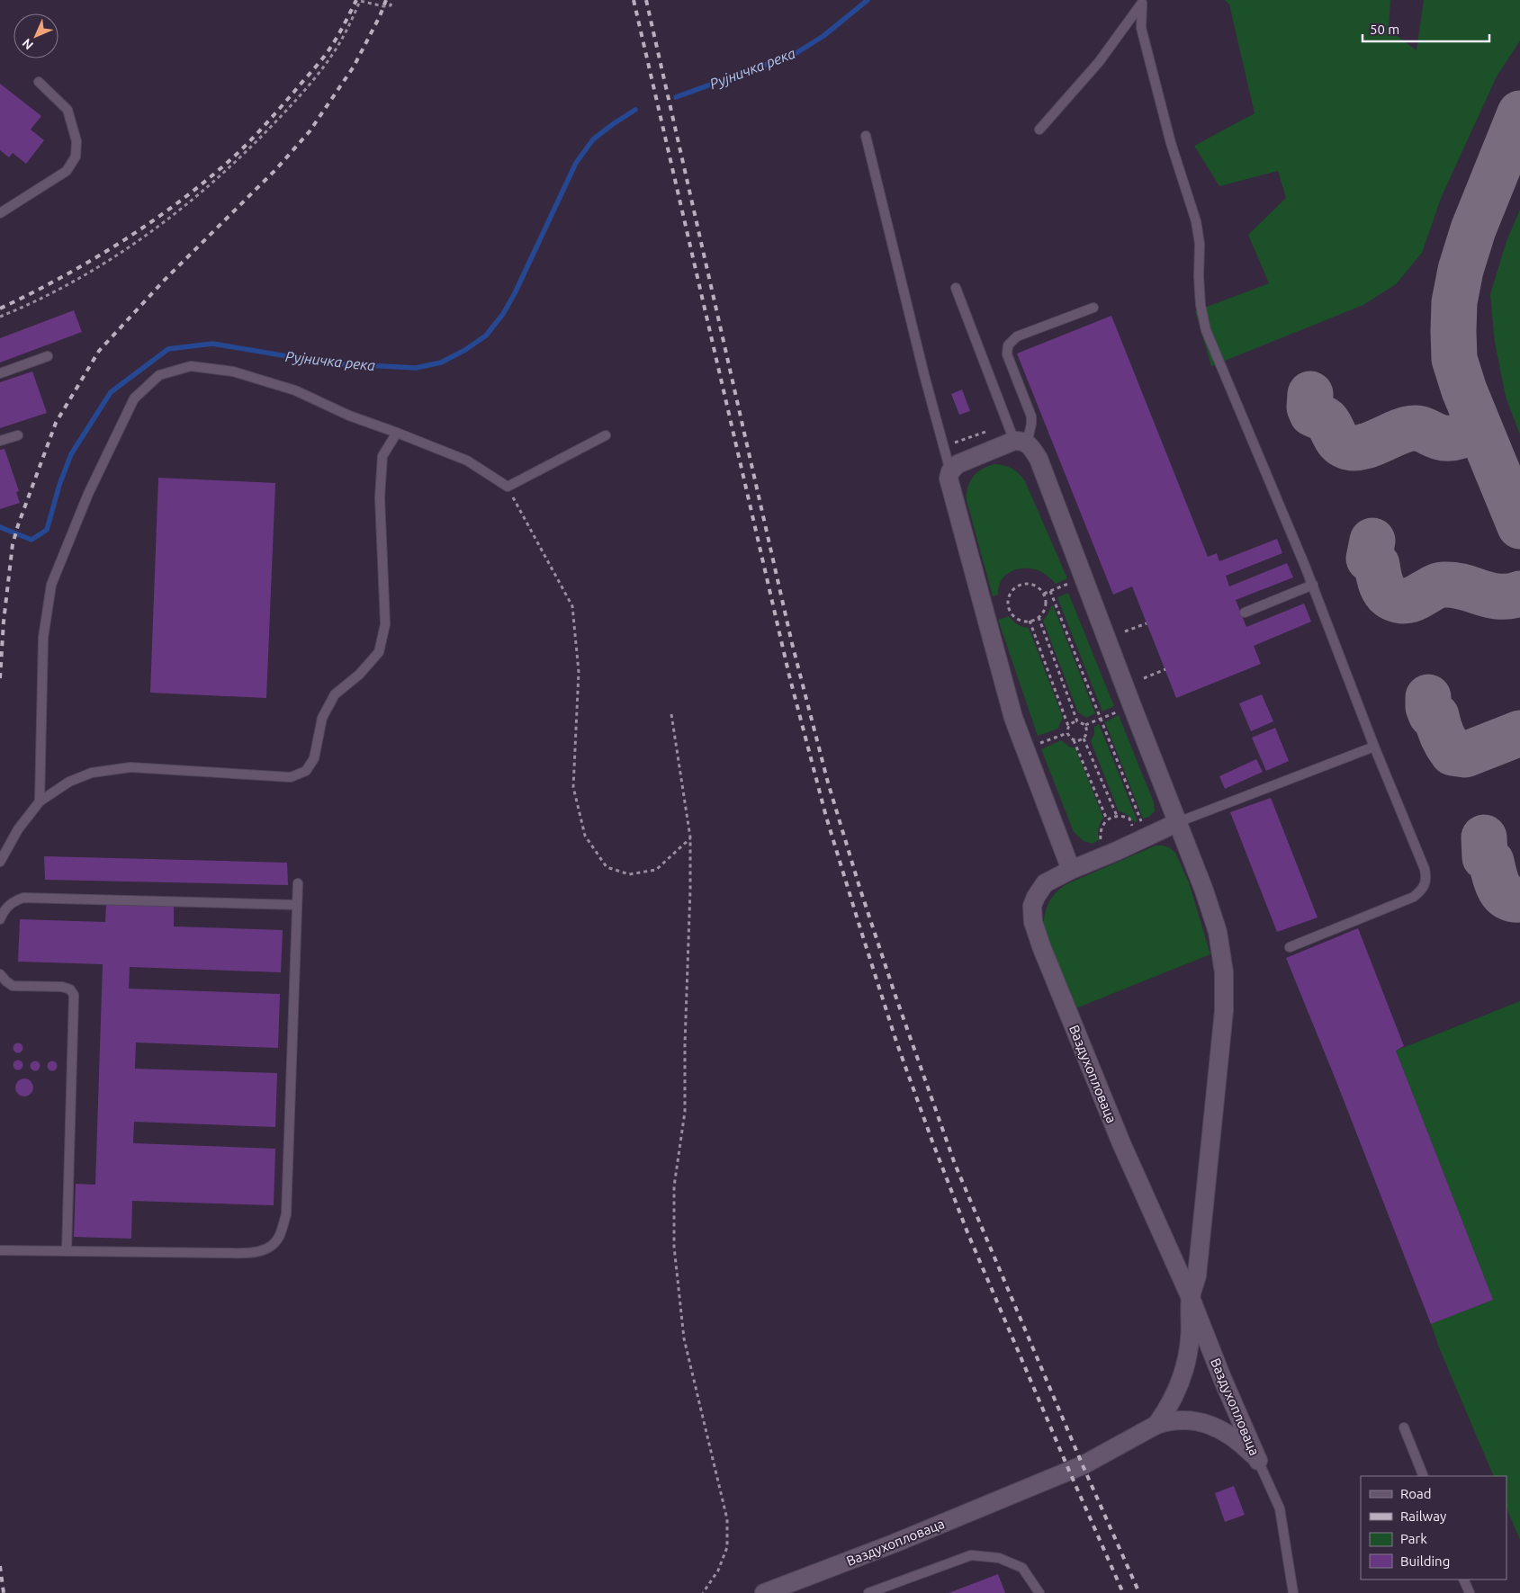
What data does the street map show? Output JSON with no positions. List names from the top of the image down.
{
  "streets": {
    "street": ["Ваздухопловаца"]
  },
  "water": ["Рујничка река"],
  "legend": [
    "Road",
    "Railway",
    "Park",
    "Building"
  ],
  "scale_bar": "50 m",
  "north": "bottom left"
}
